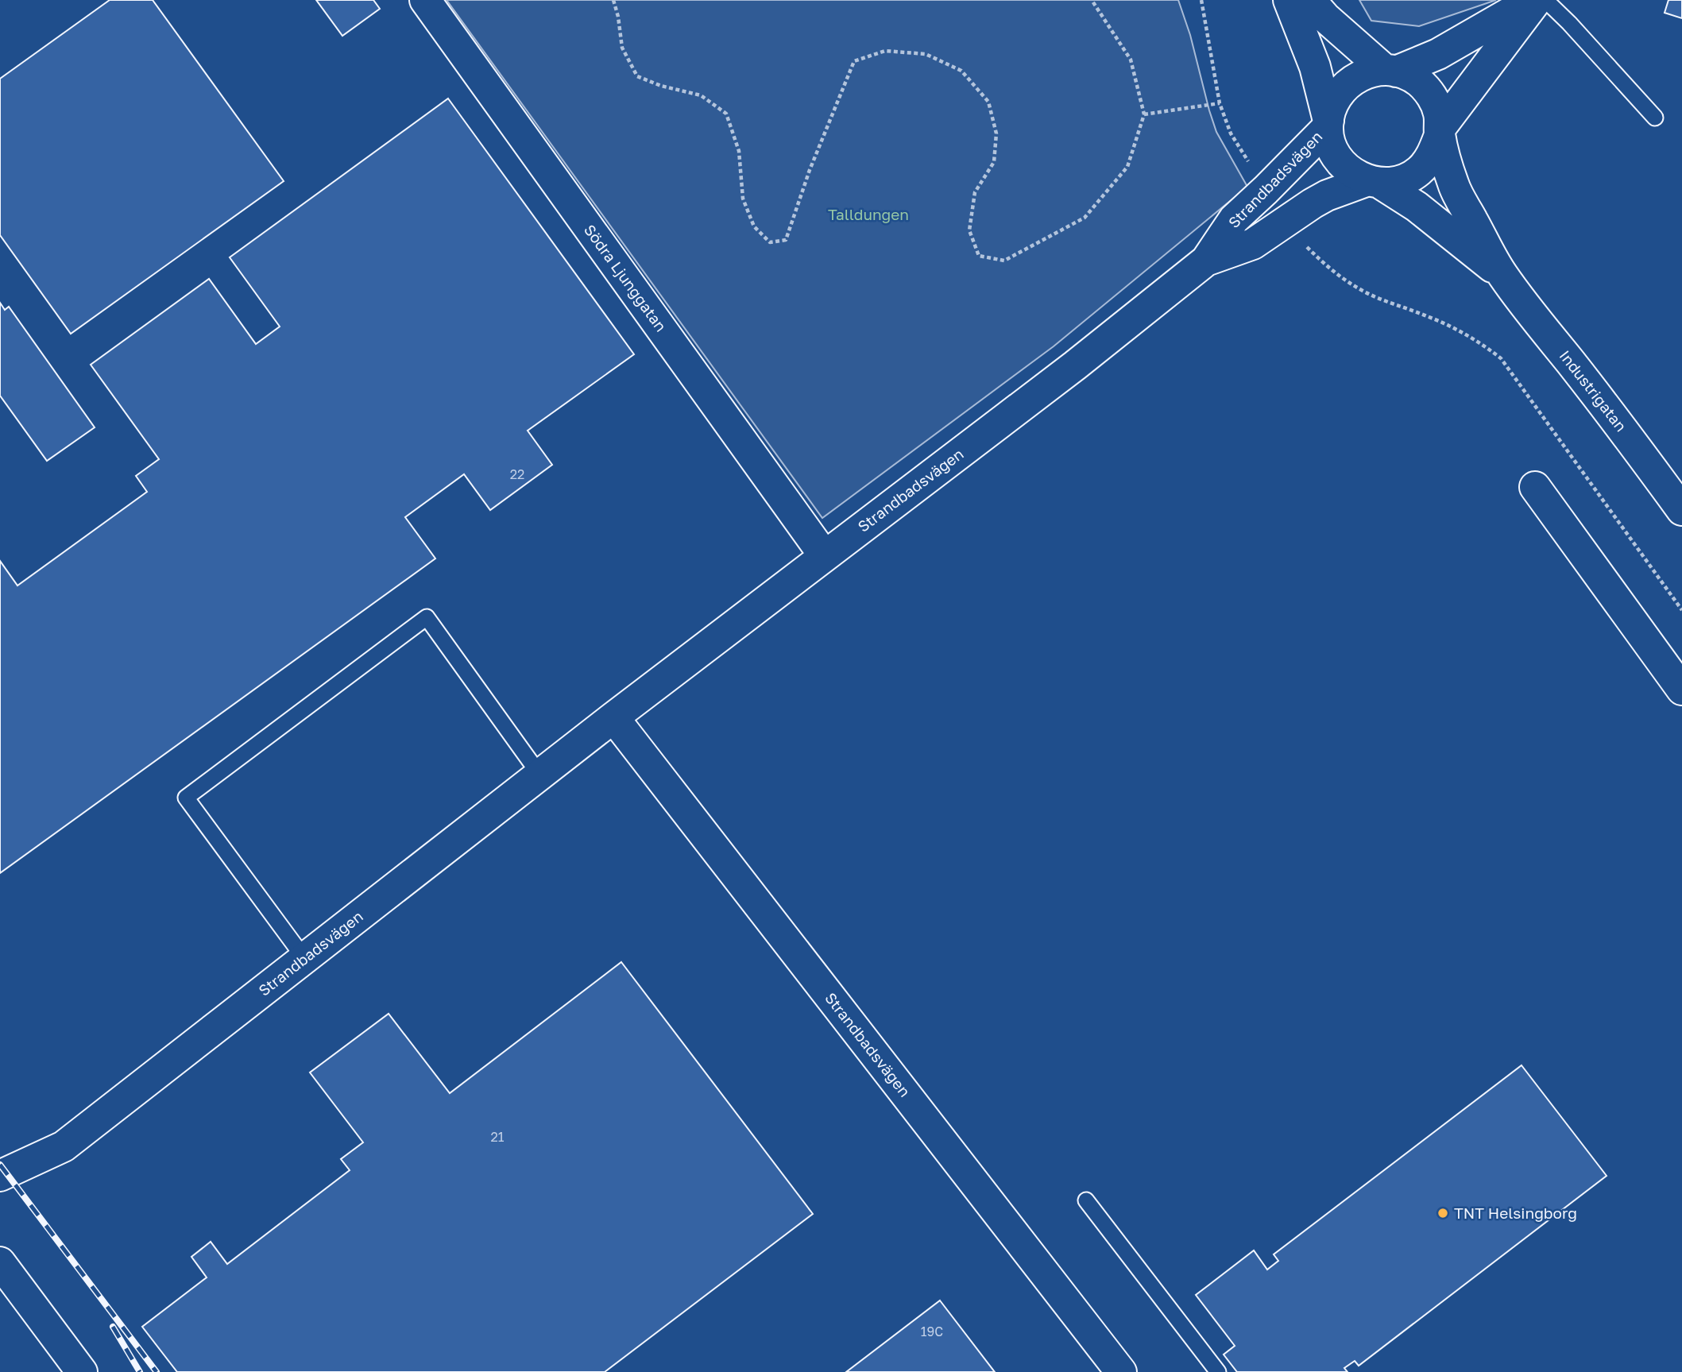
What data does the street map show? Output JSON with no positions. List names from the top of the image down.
{
  "streets": {
    "street": ["Strandbadsvägen", "Södra Ljunggatan", "Industrigatan"]
  },
  "crossings": [
    ["Strandbadsvägen", "Södra Ljunggatan"],
    ["Strandbadsvägen", "Industrigatan"]
  ],
  "parks": ["Talldungen"],
  "places": ["TNT Helsingborg"],
  "house_numbers": ["22", "21", "19C"]
}
